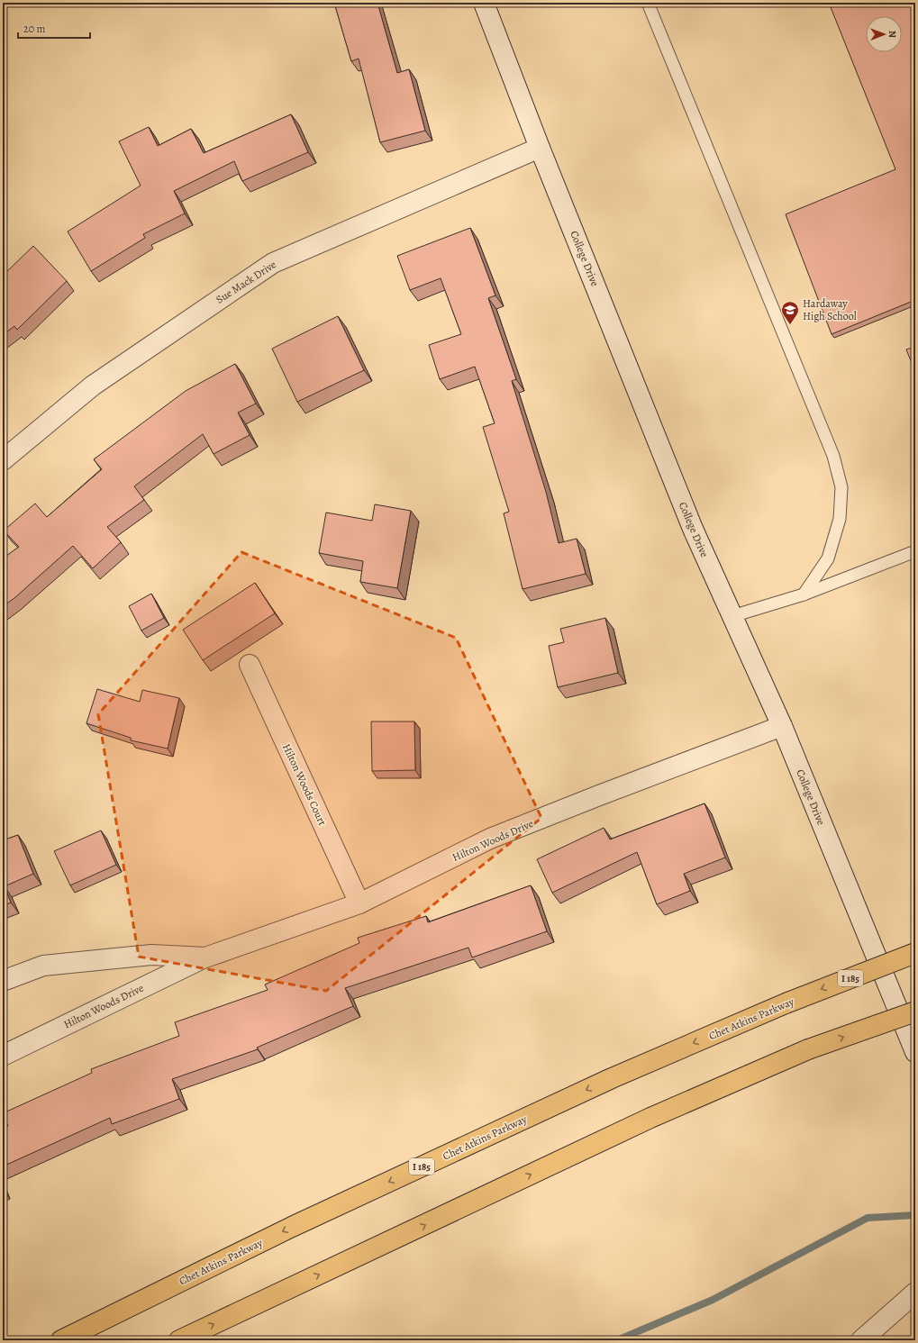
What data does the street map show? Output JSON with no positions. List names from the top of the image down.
{
  "streets": {
    "highway": ["I 185", "Chet Atkins Parkway"],
    "street": [
      "College Drive",
      "Sue Mack Drive",
      "Hilton Woods Court",
      "Hilton Woods Drive"
    ]
  },
  "crossings": [
    ["College Drive", "Sue Mack Drive"],
    ["College Drive", "Hilton Woods Drive"],
    ["Hilton Woods Court", "Hilton Woods Drive"]
  ],
  "places": {
    "school or university": ["Hardaway High School"]
  },
  "scale_bar": "20 m",
  "north": "right"
}
